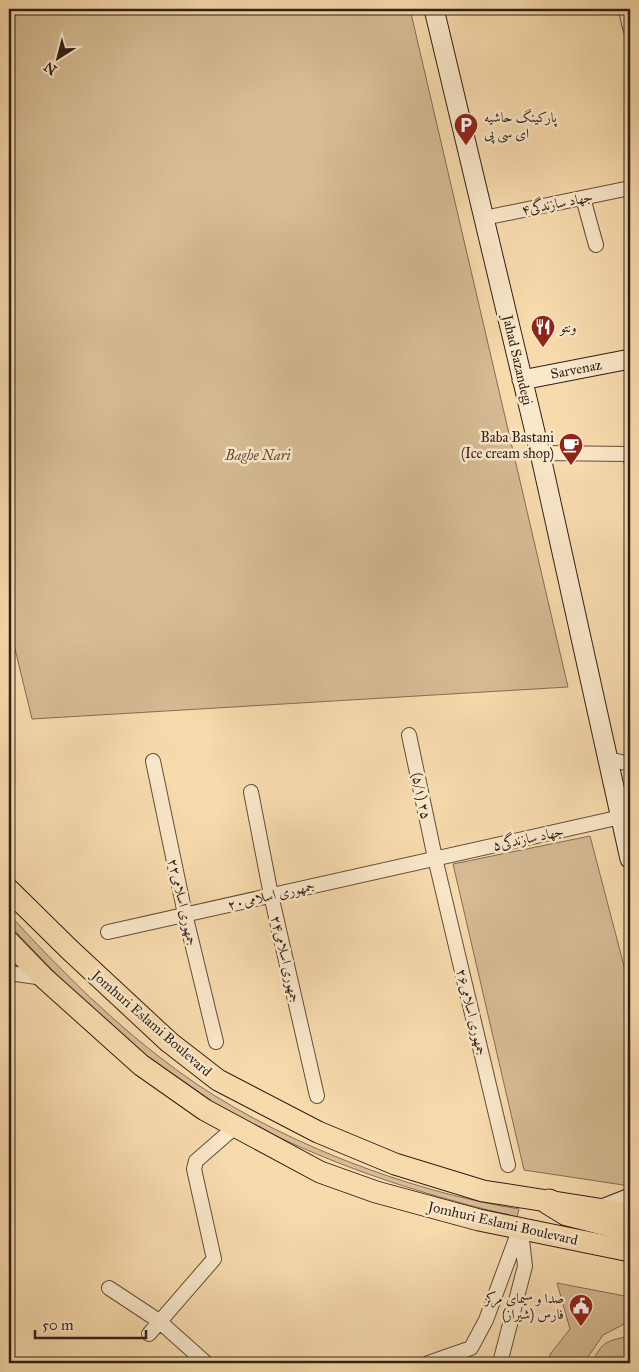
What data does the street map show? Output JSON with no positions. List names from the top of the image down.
{
  "streets": {
    "main road": ["Jahad Sazandegi", "Sarvenaz", "Jomhuri Eslami Boulevard"],
    "street": [
      "جهاد سازندگی۴",
      "(۵/۱) ۲۵",
      "جهاد سازندگی۵",
      "جمهوری اسلامی۲۰",
      "جمهوری اسلامی۲۲",
      "جمهوری اسلامی۲۴",
      "جمهوری اسلامی۲۶"
    ]
  },
  "crossings": [
    ["جهاد سازندگی۴", "Jahad Sazandegi"],
    ["Jahad Sazandegi", "Sarvenaz"],
    ["Jahad Sazandegi", "جهاد سازندگی۵"],
    ["(۵/۱) ۲۵", "جهاد سازندگی۵"],
    ["(۵/۱) ۲۵", "جمهوری اسلامی۲۰"],
    ["(۵/۱) ۲۵", "جمهوری اسلامی۲۶"],
    ["جهاد سازندگی۵", "جمهوری اسلامی۲۰"],
    ["جهاد سازندگی۵", "جمهوری اسلامی۲۶"],
    ["جمهوری اسلامی۲۰", "جمهوری اسلامی۲۲"],
    ["جمهوری اسلامی۲۰", "جمهوری اسلامی۲۴"],
    ["جمهوری اسلامی۲۰", "جمهوری اسلامی۲۶"]
  ],
  "parks": ["Baghe Nari"],
  "places": {
    "parking": ["پارکینگ حاشیه ای سی پی"],
    "restaurant": ["ونتو"],
    "cafe": ["Baba Bastani (Ice cream shop)"],
    "public building": ["صدا و سیمای مرکز فارس (شیراز)"]
  },
  "scale_bar": "50 m",
  "north": "bottom left"
}
